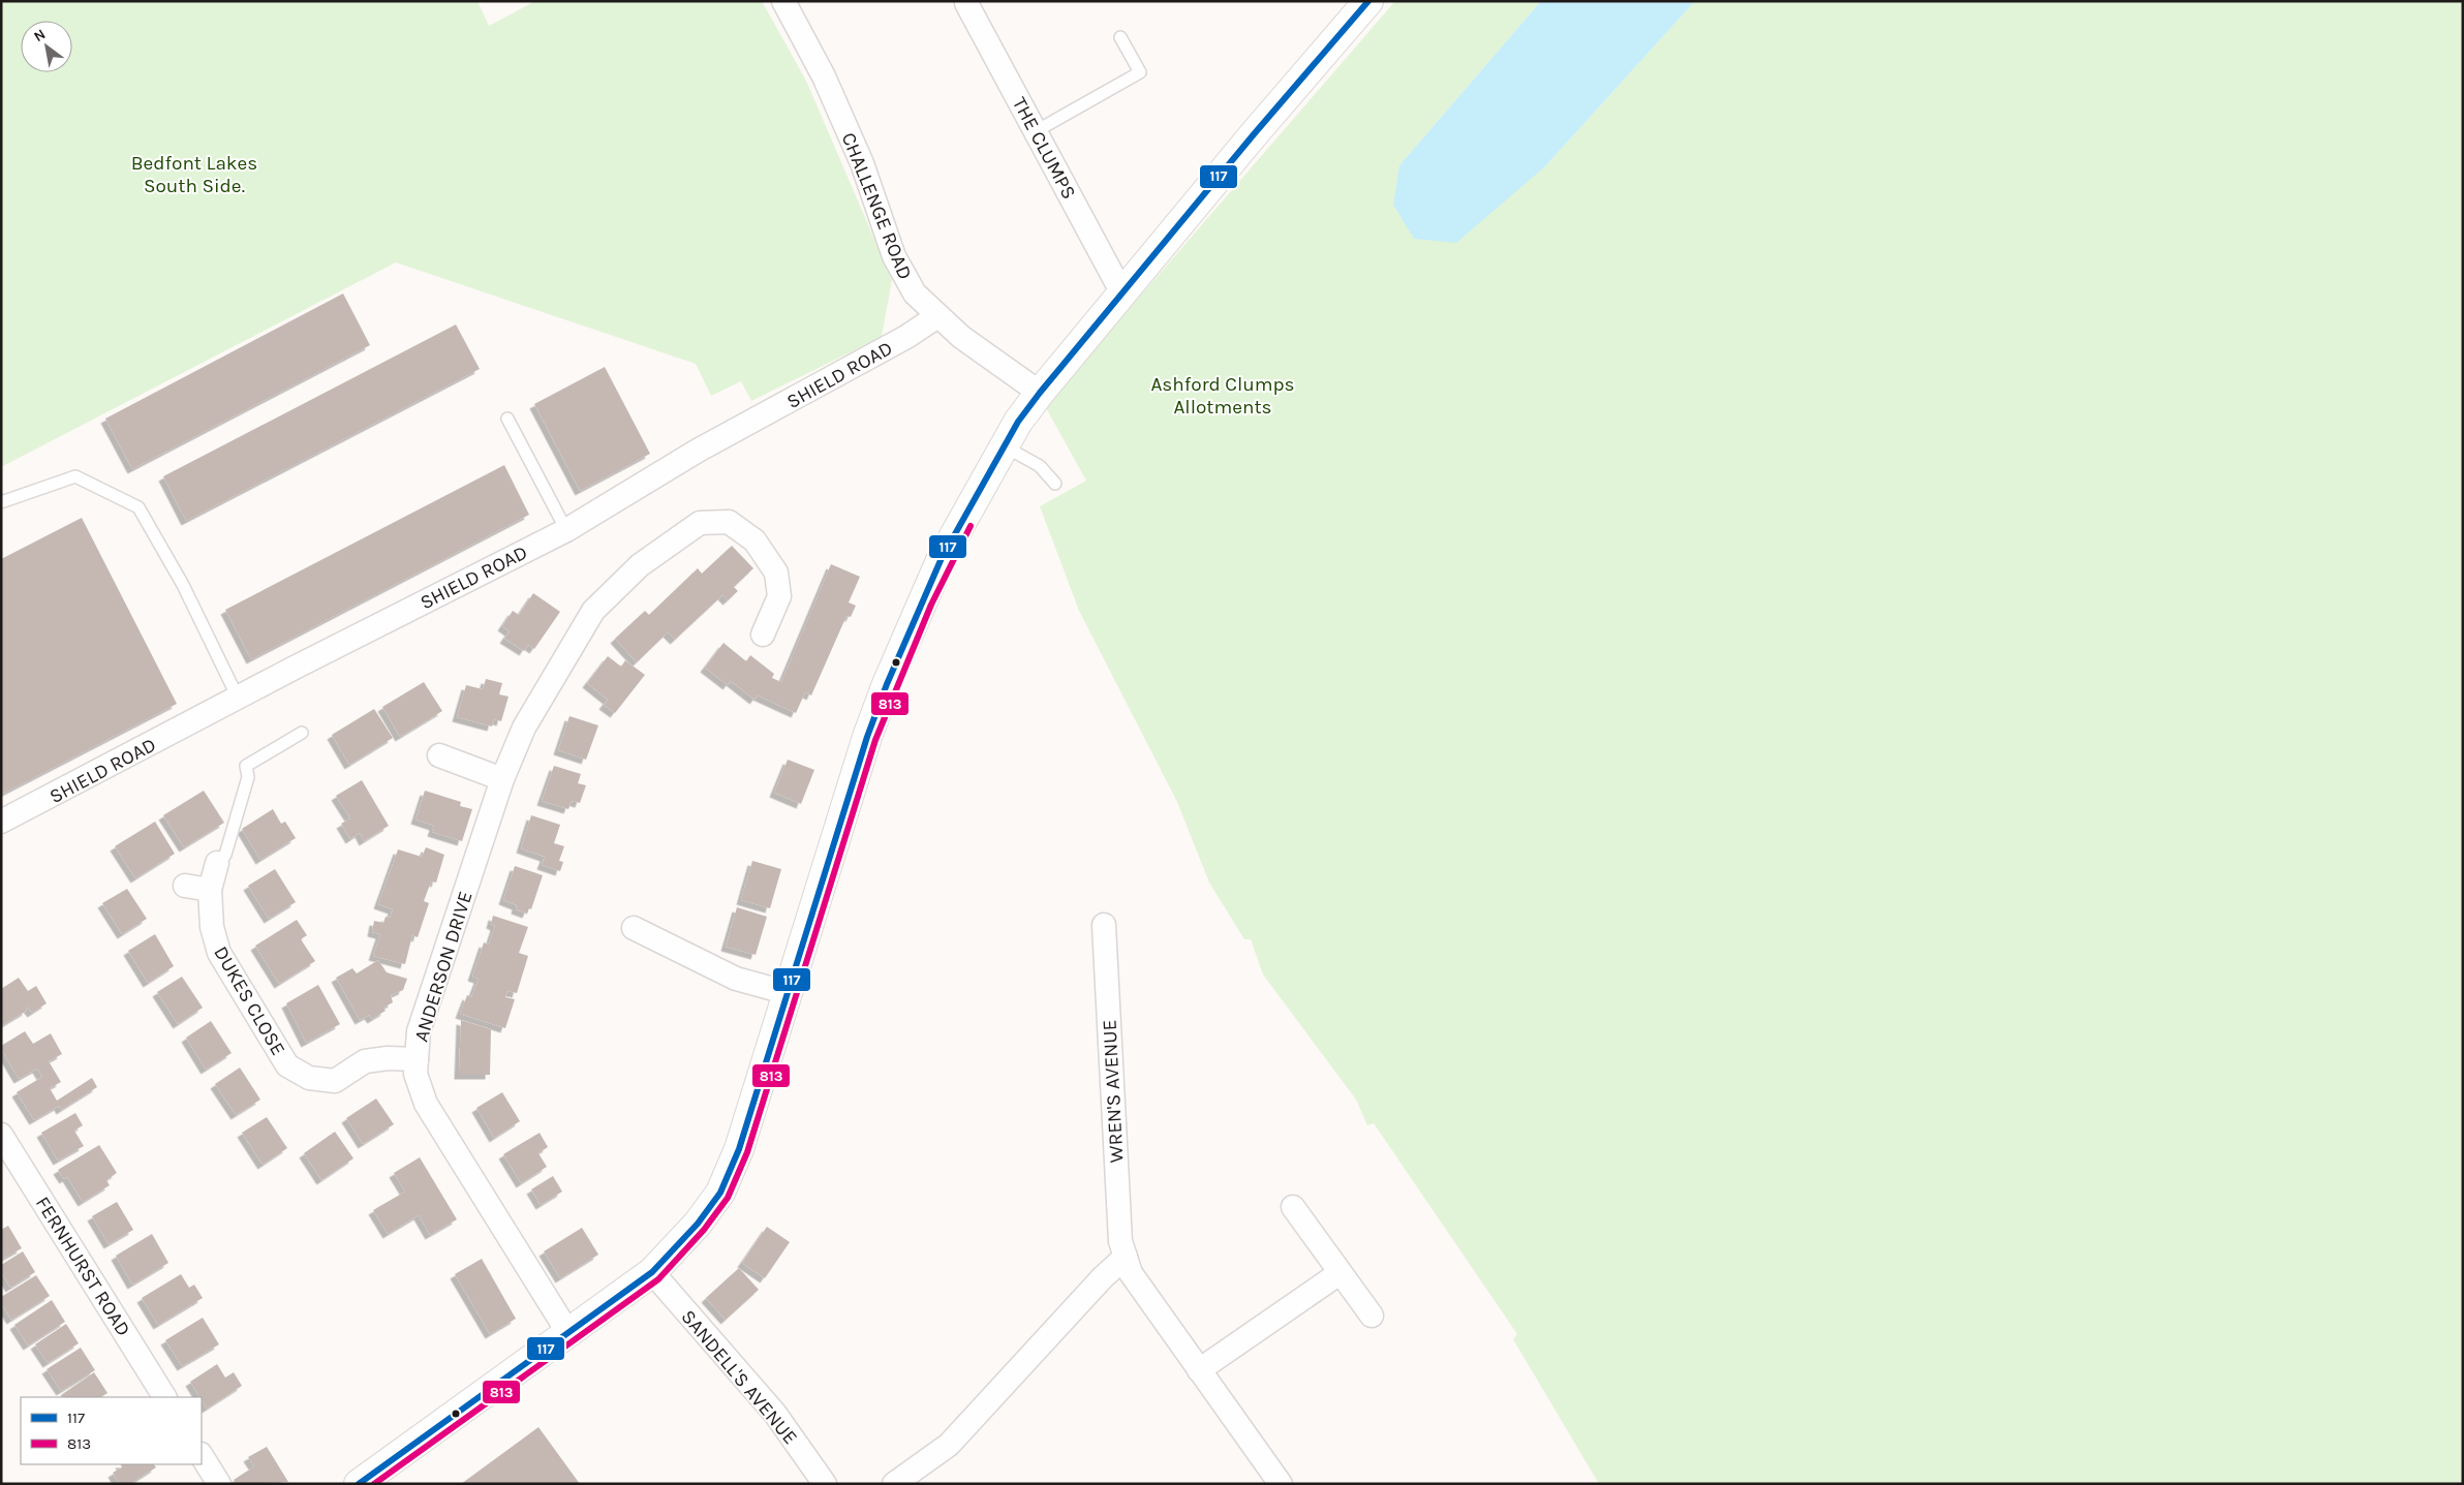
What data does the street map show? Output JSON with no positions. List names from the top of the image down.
{
  "streets": {
    "street": [
      "THE CLUMPS",
      "CHALLENGE ROAD",
      "SHIELD ROAD",
      "ANDERSON DRIVE",
      "DUKES CLOSE",
      "WREN'S AVENUE",
      "FERNHURST ROAD",
      "SANDELL'S AVENUE"
    ]
  },
  "crossings": [
    ["CHALLENGE ROAD", "SHIELD ROAD"],
    ["ANDERSON DRIVE", "DUKES CLOSE"]
  ],
  "parks": ["Bedfont Lakes South Side.", "Ashford Clumps Allotments"],
  "lines": ["transit line 117", "transit line 813"],
  "legend": ["117", "813"],
  "north": "top left"
}
